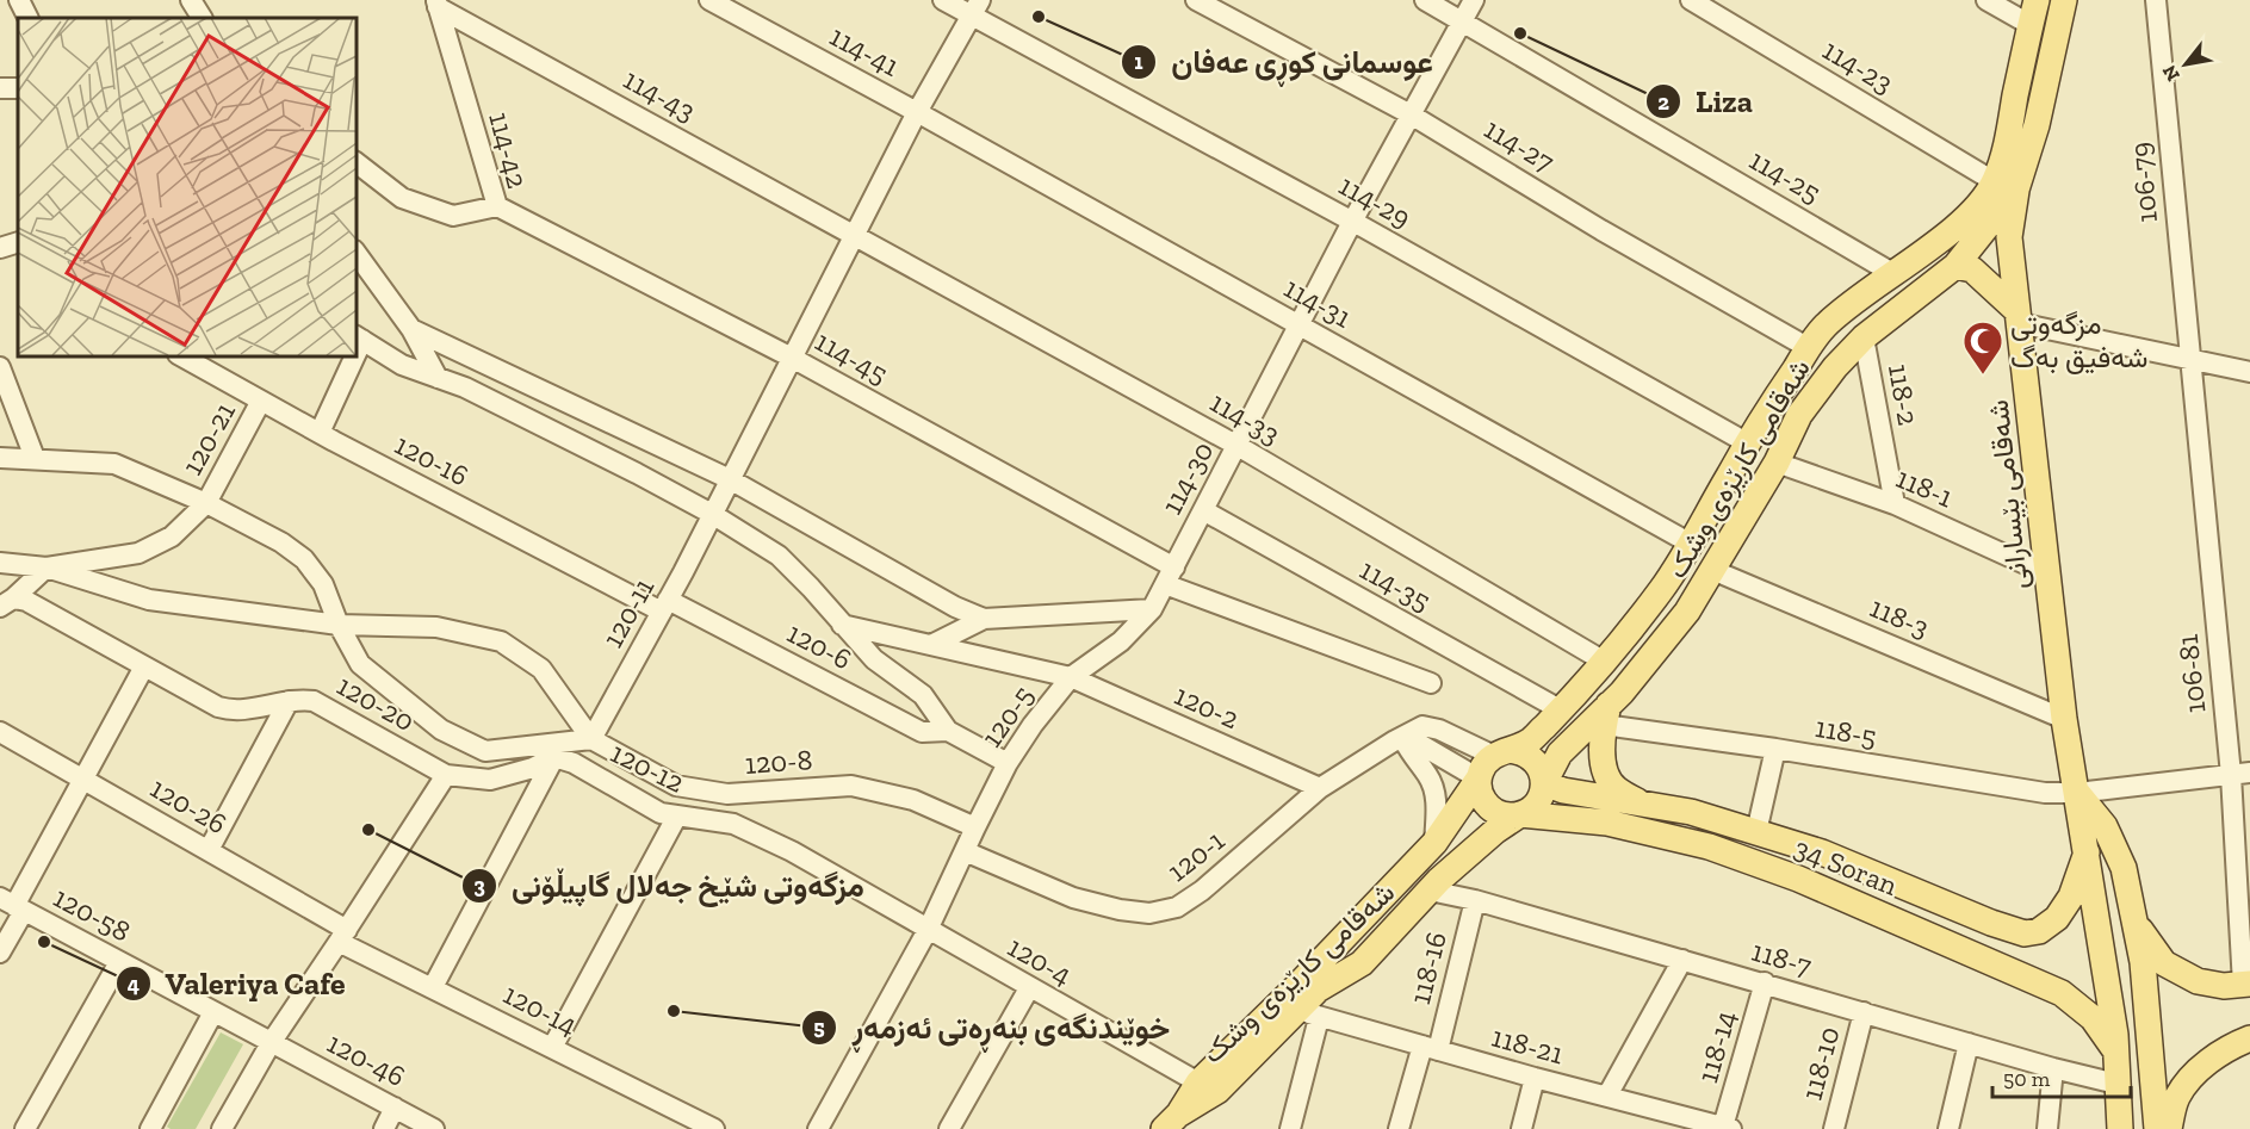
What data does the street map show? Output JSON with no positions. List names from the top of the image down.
{
  "streets": {
    "main road": ["شەقامی کارێزەی وشک", "شەقامی بێسارانی", "34 Soran"],
    "street": [
      "114-41",
      "114-23",
      "114-43",
      "114-27",
      "114-42",
      "114-25",
      "106-79",
      "114-29",
      "114-31",
      "114-45",
      "118-2",
      "114-33",
      "120-21",
      "120-16",
      "114-30",
      "118-1",
      "114-35",
      "120-11",
      "118-3",
      "120-6",
      "106-81",
      "120-20",
      "120-2",
      "120-5",
      "118-5",
      "120-8",
      "120-12",
      "120-26",
      "120-1",
      "120-58",
      "118-7",
      "120-4",
      "118-16",
      "120-14",
      "118-21",
      "118-14",
      "120-46",
      "118-10"
    ]
  },
  "crossings": [
    ["114-41", "114-31"],
    ["114-41", "120-11"],
    ["114-23", "شەقامی کارێزەی وشک"],
    ["114-23", "شەقامی بێسارانی"],
    ["114-43", "114-42"],
    ["114-43", "114-33"],
    ["114-43", "120-11"],
    ["114-27", "شەقامی کارێزەی وشک"],
    ["114-27", "114-30"],
    ["114-42", "114-45"],
    ["114-25", "شەقامی کارێزەی وشک"],
    ["114-25", "114-30"],
    ["106-79", "106-81"],
    ["114-29", "شەقامی کارێزەی وشک"],
    ["114-29", "114-30"],
    ["114-29", "120-11"],
    ["114-31", "شەقامی کارێزەی وشک"],
    ["114-31", "114-30"],
    ["114-31", "120-11"],
    ["114-45", "114-30"],
    ["114-45", "120-11"],
    ["114-45", "120-5"],
    ["118-2", "شەقامی کارێزەی وشک"],
    ["118-2", "118-1"],
    ["114-33", "شەقامی کارێزەی وشک"],
    ["114-33", "114-30"],
    ["114-33", "120-11"],
    ["120-21", "120-16"],
    ["120-16", "120-11"],
    ["120-16", "120-6"],
    ["شەقامی کارێزەی وشک", "118-1"],
    ["شەقامی کارێزەی وشک", "شەقامی بێسارانی"],
    ["شەقامی کارێزەی وشک", "114-35"],
    ["شەقامی کارێزەی وشک", "118-3"],
    ["شەقامی کارێزەی وشک", "118-5"],
    ["شەقامی کارێزەی وشک", "120-1"],
    ["شەقامی کارێزەی وشک", "34 Soran"],
    ["شەقامی کارێزەی وشک", "118-7"],
    ["شەقامی کارێزەی وشک", "120-4"],
    ["114-30", "114-35"],
    ["114-30", "120-5"],
    ["118-1", "شەقامی بێسارانی"],
    ["شەقامی بێسارانی", "118-3"],
    ["شەقامی بێسارانی", "118-5"],
    ["شەقامی بێسارانی", "34 Soran"],
    ["شەقامی بێسارانی", "118-7"],
    ["120-11", "120-6"],
    ["120-11", "120-8"],
    ["106-81", "118-5"],
    ["120-20", "120-12"],
    ["120-2", "120-5"],
    ["120-2", "120-1"],
    ["120-5", "120-8"],
    ["120-5", "120-12"],
    ["120-5", "120-1"],
    ["120-5", "120-4"],
    ["120-12", "120-4"],
    ["120-26", "120-14"],
    ["120-1", "34 Soran"],
    ["120-58", "120-46"],
    ["118-7", "118-16"],
    ["118-7", "118-14"],
    ["118-7", "118-10"],
    ["118-16", "118-21"],
    ["118-21", "118-14"]
  ],
  "places": {
    "other": [
      "عوسمانی کوڕی عەفان",
      "Liza",
      "مزگەوتی شێخ جەلال گاپیڵۆنی",
      "Valeriya Cafe",
      "خوێندنگەی بنەڕەتی ئەزمەڕ"
    ],
    "mosque": ["مزگەوتی شەفیق بەگ"]
  },
  "scale_bar": "50 m",
  "north": "bottom left"
}
